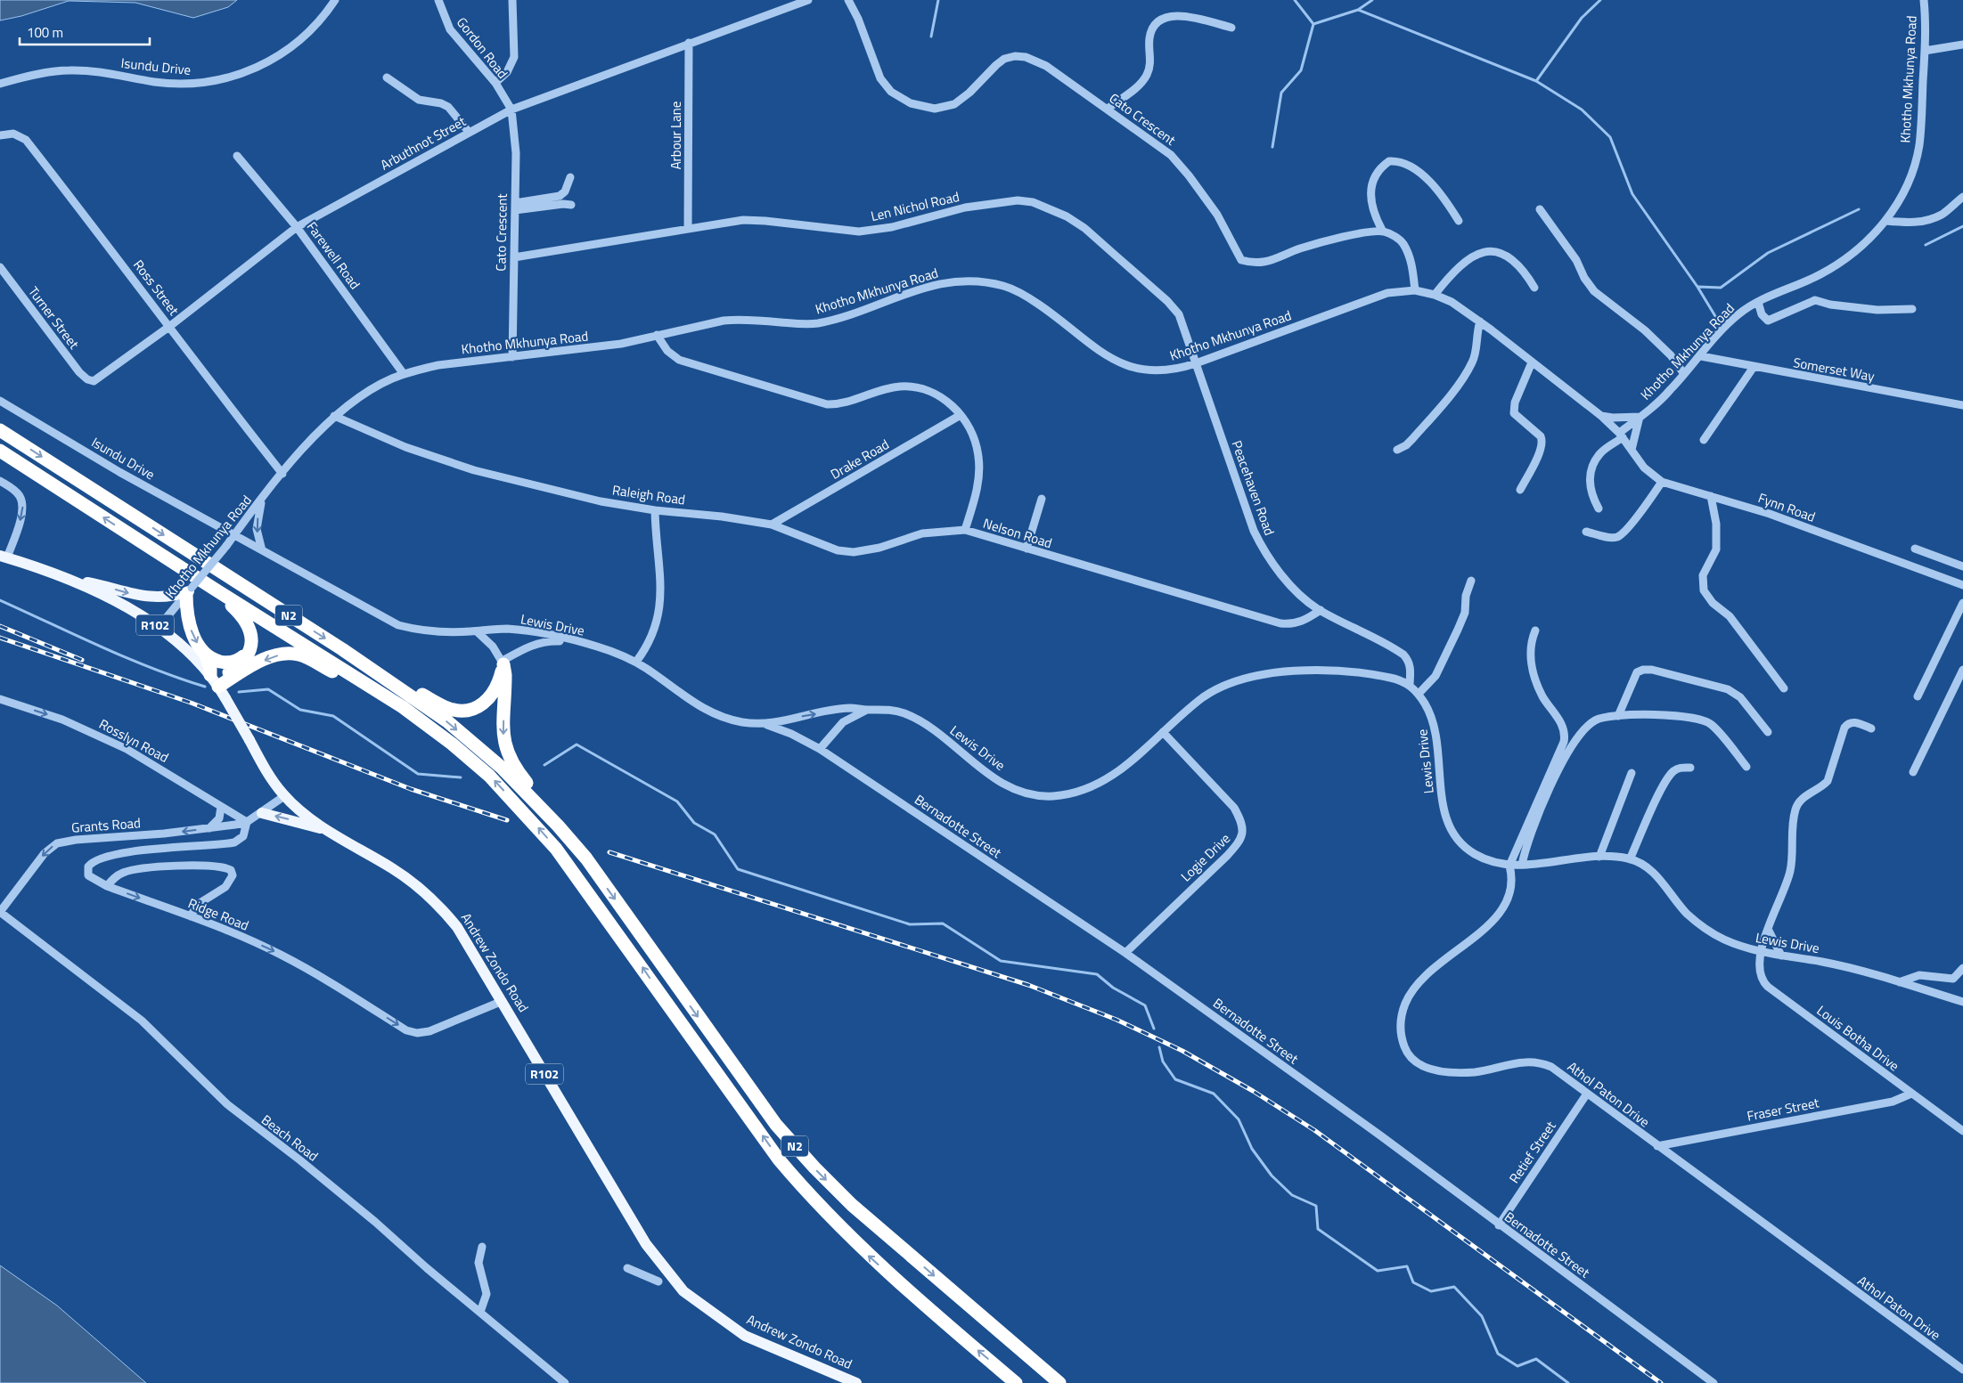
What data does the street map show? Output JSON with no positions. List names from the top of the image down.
{
  "streets": {
    "highway": ["N2"],
    "main road": ["R102", "Andrew Zondo Road"],
    "street": [
      "Gordon Road",
      "Isundu Drive",
      "Khotho Mkhunya Road",
      "Cato Crescent",
      "Arbour Lane",
      "Arbuthnot Street",
      "Len Nichol Road",
      "Farewell Road",
      "Ross Street",
      "Turner Street",
      "Somerset Way",
      "Drake Road",
      "Peacehaven Road",
      "Raleigh Road",
      "Fynn Road",
      "Nelson Road",
      "Lewis Drive",
      "Rosslyn Road",
      "Grants Road",
      "Bernadotte Street",
      "Logie Drive",
      "Ridge Road",
      "Louis Botha Drive",
      "Athol Paton Drive",
      "Fraser Street",
      "Beach Road",
      "Retief Street"
    ]
  },
  "crossings": [
    ["Gordon Road", "Cato Crescent"],
    ["Gordon Road", "Arbuthnot Street"],
    ["Isundu Drive", "Khotho Mkhunya Road"],
    ["Isundu Drive", "Lewis Drive"],
    ["Khotho Mkhunya Road", "Cato Crescent"],
    ["Khotho Mkhunya Road", "Len Nichol Road"],
    ["Khotho Mkhunya Road", "Farewell Road"],
    ["Khotho Mkhunya Road", "Ross Street"],
    ["Khotho Mkhunya Road", "Somerset Way"],
    ["Khotho Mkhunya Road", "Peacehaven Road"],
    ["Khotho Mkhunya Road", "Raleigh Road"],
    ["Khotho Mkhunya Road", "Fynn Road"],
    ["Khotho Mkhunya Road", "Nelson Road"],
    ["Khotho Mkhunya Road", "Lewis Drive"],
    ["Khotho Mkhunya Road", "Andrew Zondo Road"],
    ["Cato Crescent", "Arbuthnot Street"],
    ["Cato Crescent", "Len Nichol Road"],
    ["Arbour Lane", "Arbuthnot Street"],
    ["Arbour Lane", "Len Nichol Road"],
    ["Arbuthnot Street", "Farewell Road"],
    ["Arbuthnot Street", "Ross Street"],
    ["Arbuthnot Street", "Turner Street"],
    ["Len Nichol Road", "Peacehaven Road"],
    ["Drake Road", "Raleigh Road"],
    ["Drake Road", "Nelson Road"],
    ["Peacehaven Road", "Nelson Road"],
    ["Peacehaven Road", "Lewis Drive"],
    ["Raleigh Road", "Nelson Road"],
    ["Lewis Drive", "Bernadotte Street"],
    ["Lewis Drive", "Logie Drive"],
    ["Lewis Drive", "Louis Botha Drive"],
    ["Lewis Drive", "Athol Paton Drive"],
    ["Rosslyn Road", "Grants Road"],
    ["Rosslyn Road", "Ridge Road"],
    ["Grants Road", "Ridge Road"],
    ["Grants Road", "Beach Road"],
    ["Bernadotte Street", "Logie Drive"],
    ["Bernadotte Street", "Retief Street"],
    ["Ridge Road", "Andrew Zondo Road"],
    ["Louis Botha Drive", "Fraser Street"],
    ["Athol Paton Drive", "Fraser Street"],
    ["Athol Paton Drive", "Retief Street"]
  ],
  "one_way": ["Rosslyn Road", "Grants Road", "Ridge Road"],
  "scale_bar": "100 m"
}
